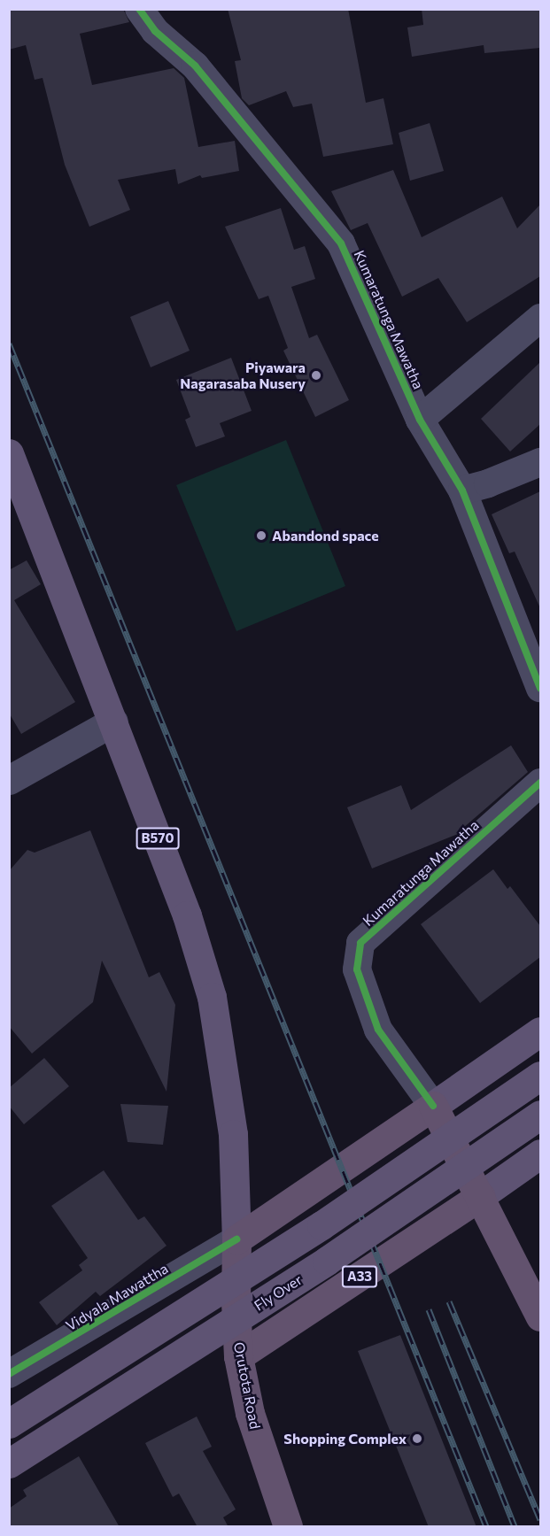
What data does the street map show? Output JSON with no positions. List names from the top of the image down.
{
  "streets": {
    "highway": ["A33", "Orutota Road"],
    "main road": ["B570", "Fly Over"],
    "street": ["Kumaratunga Mawatha", "Vidyala Mawattha"]
  },
  "crossings": [
    ["B570", "Vidyala Mawattha"],
    ["B570", "Orutota Road"],
    ["A33", "Orutota Road"],
    ["Vidyala Mawattha", "Orutota Road"]
  ],
  "places": ["Piyawara Nagarasaba Nusery", "Abandond space", "Shopping Complex"]
}
